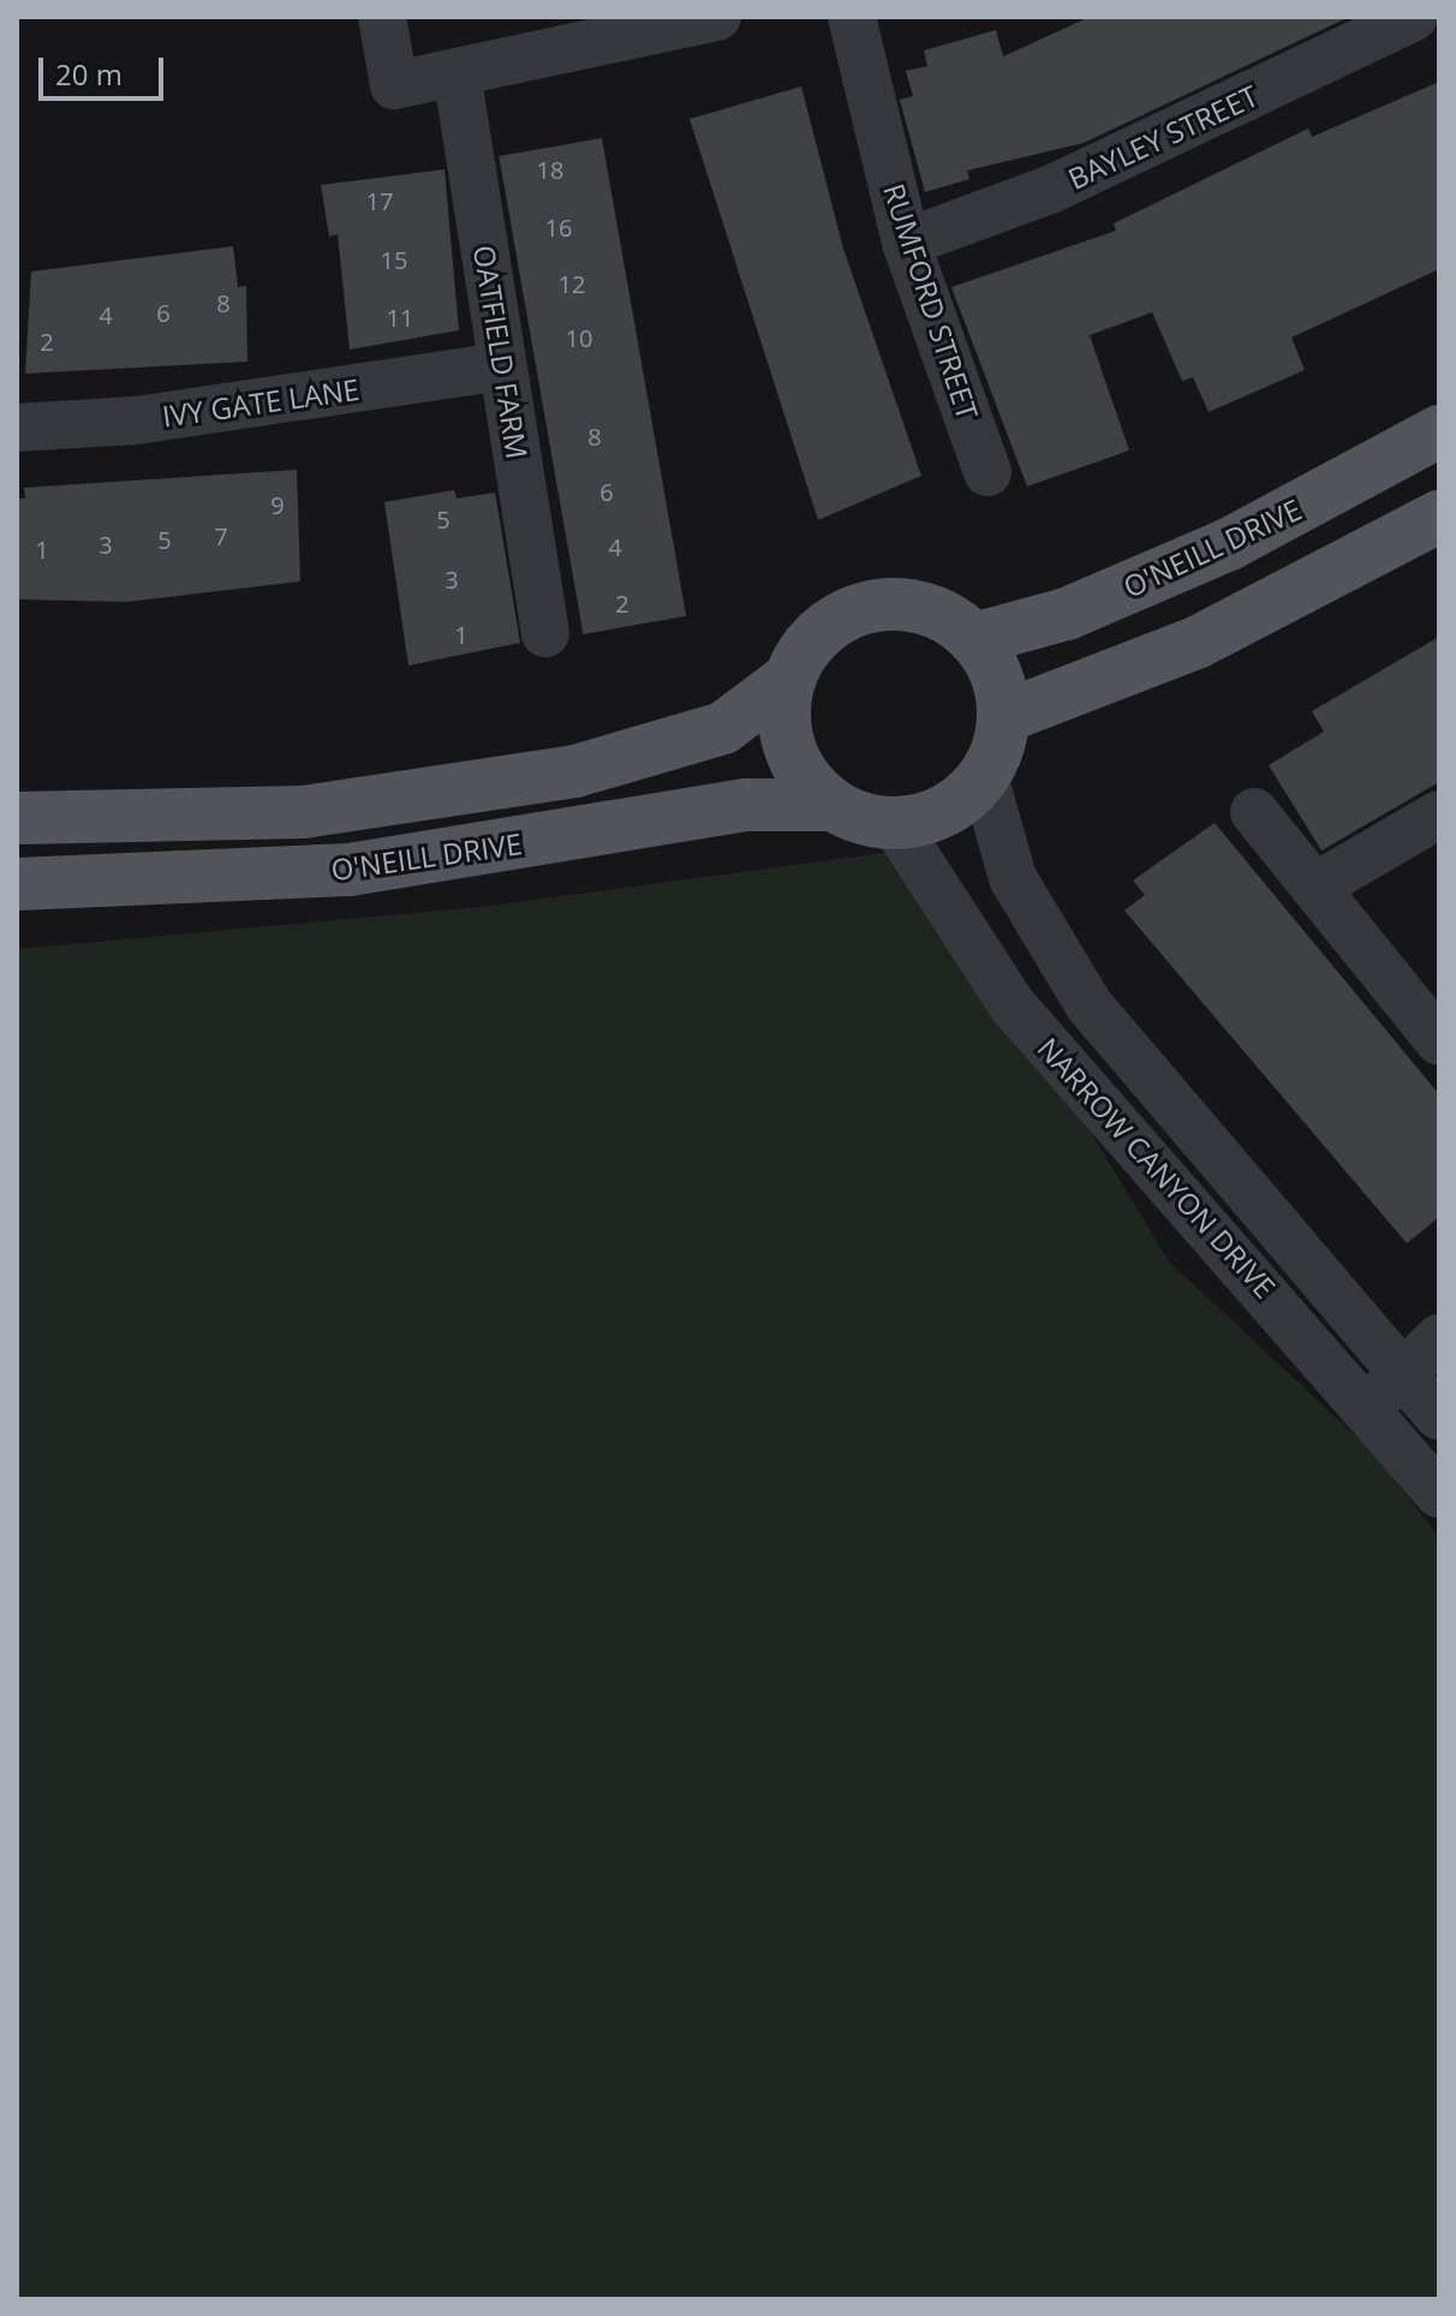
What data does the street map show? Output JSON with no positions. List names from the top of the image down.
{
  "streets": {
    "main road": ["O'NEILL DRIVE"],
    "street": [
      "BAYLEY STREET",
      "RUMFORD STREET",
      "OATFIELD FARM",
      "IVY GATE LANE",
      "NARROW CANYON DRIVE"
    ]
  },
  "crossings": [
    ["BAYLEY STREET", "RUMFORD STREET"],
    ["OATFIELD FARM", "IVY GATE LANE"],
    ["O'NEILL DRIVE", "NARROW CANYON DRIVE"]
  ],
  "house_numbers": [
    "18",
    "17",
    "16",
    "15",
    "12",
    "8",
    "6",
    "4",
    "11",
    "10",
    "2",
    "8",
    "6",
    "9",
    "5",
    "7",
    "5",
    "3",
    "4",
    "1",
    "3",
    "2",
    "1"
  ],
  "scale_bar": "20 m"
}
